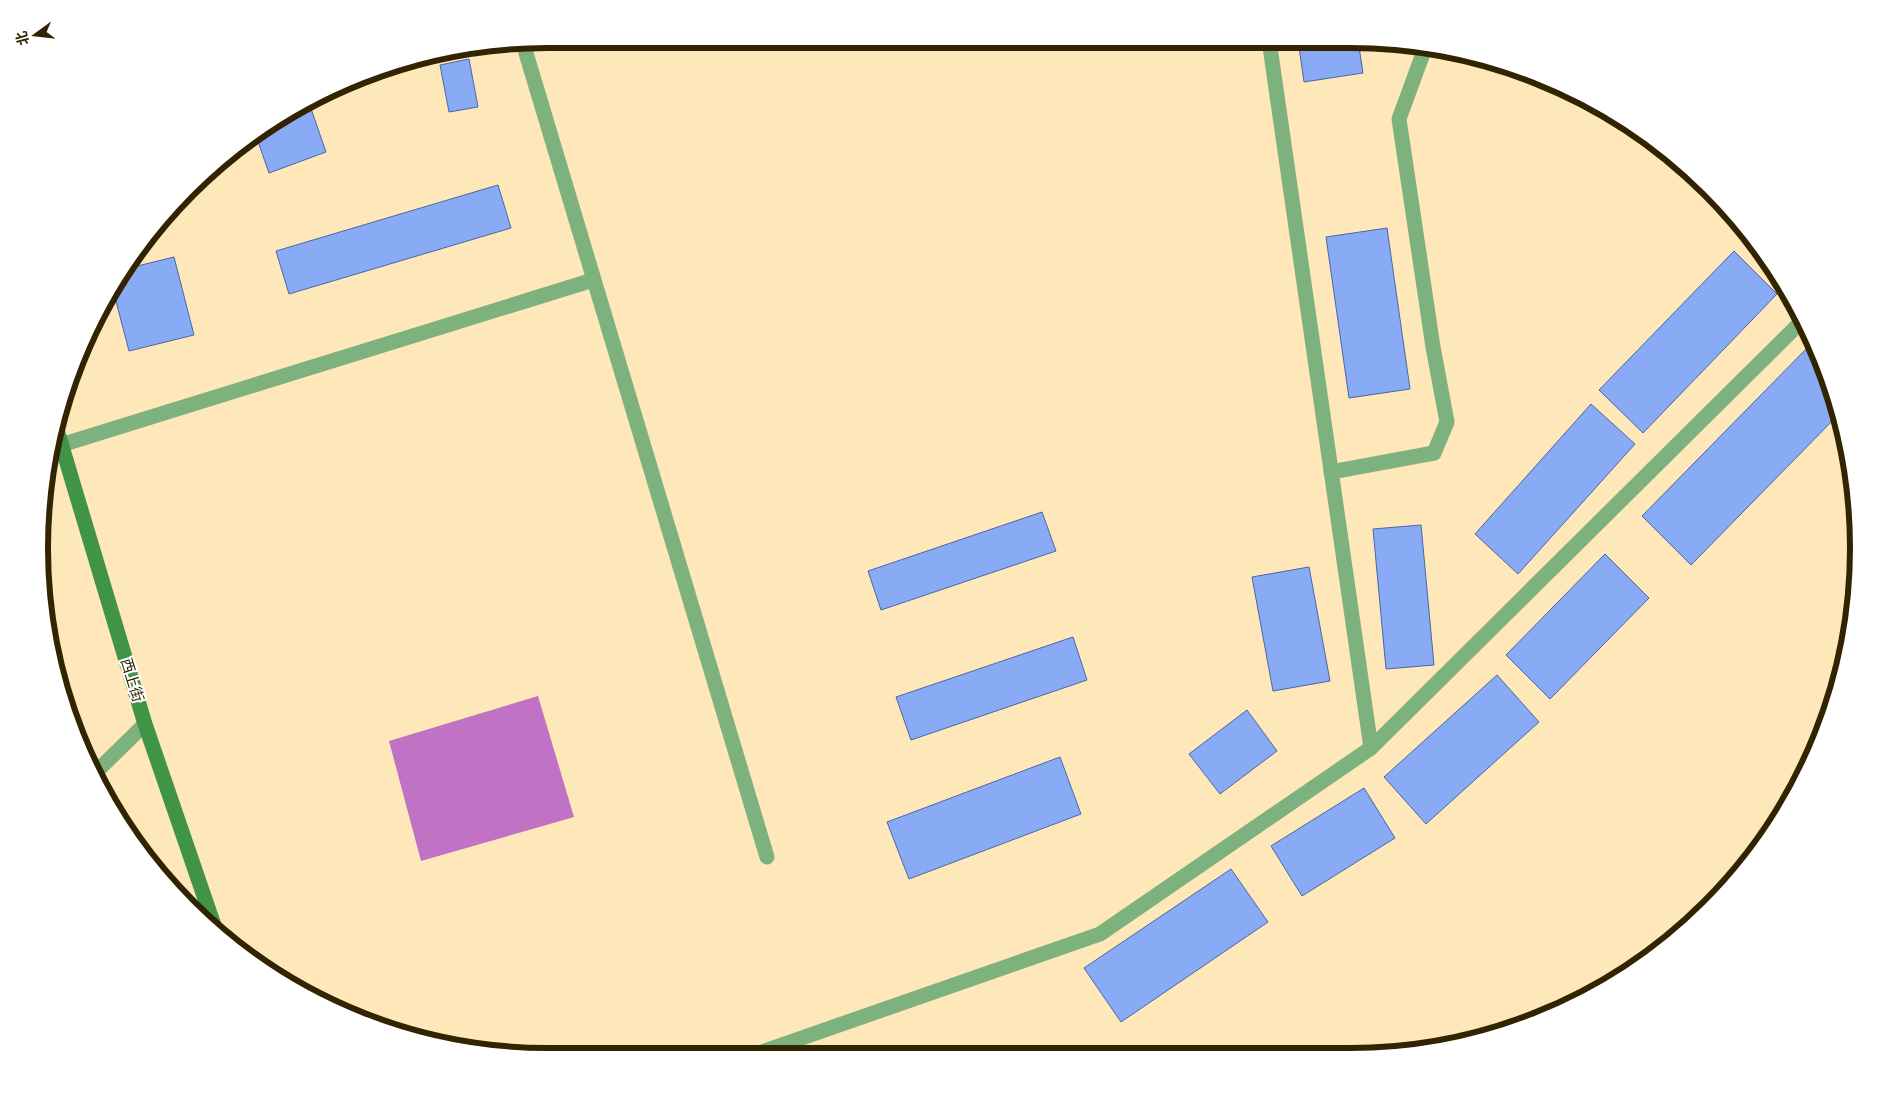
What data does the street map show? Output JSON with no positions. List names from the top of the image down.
{
  "streets": {
    "street": ["西上街"]
  },
  "north": "left"
}
